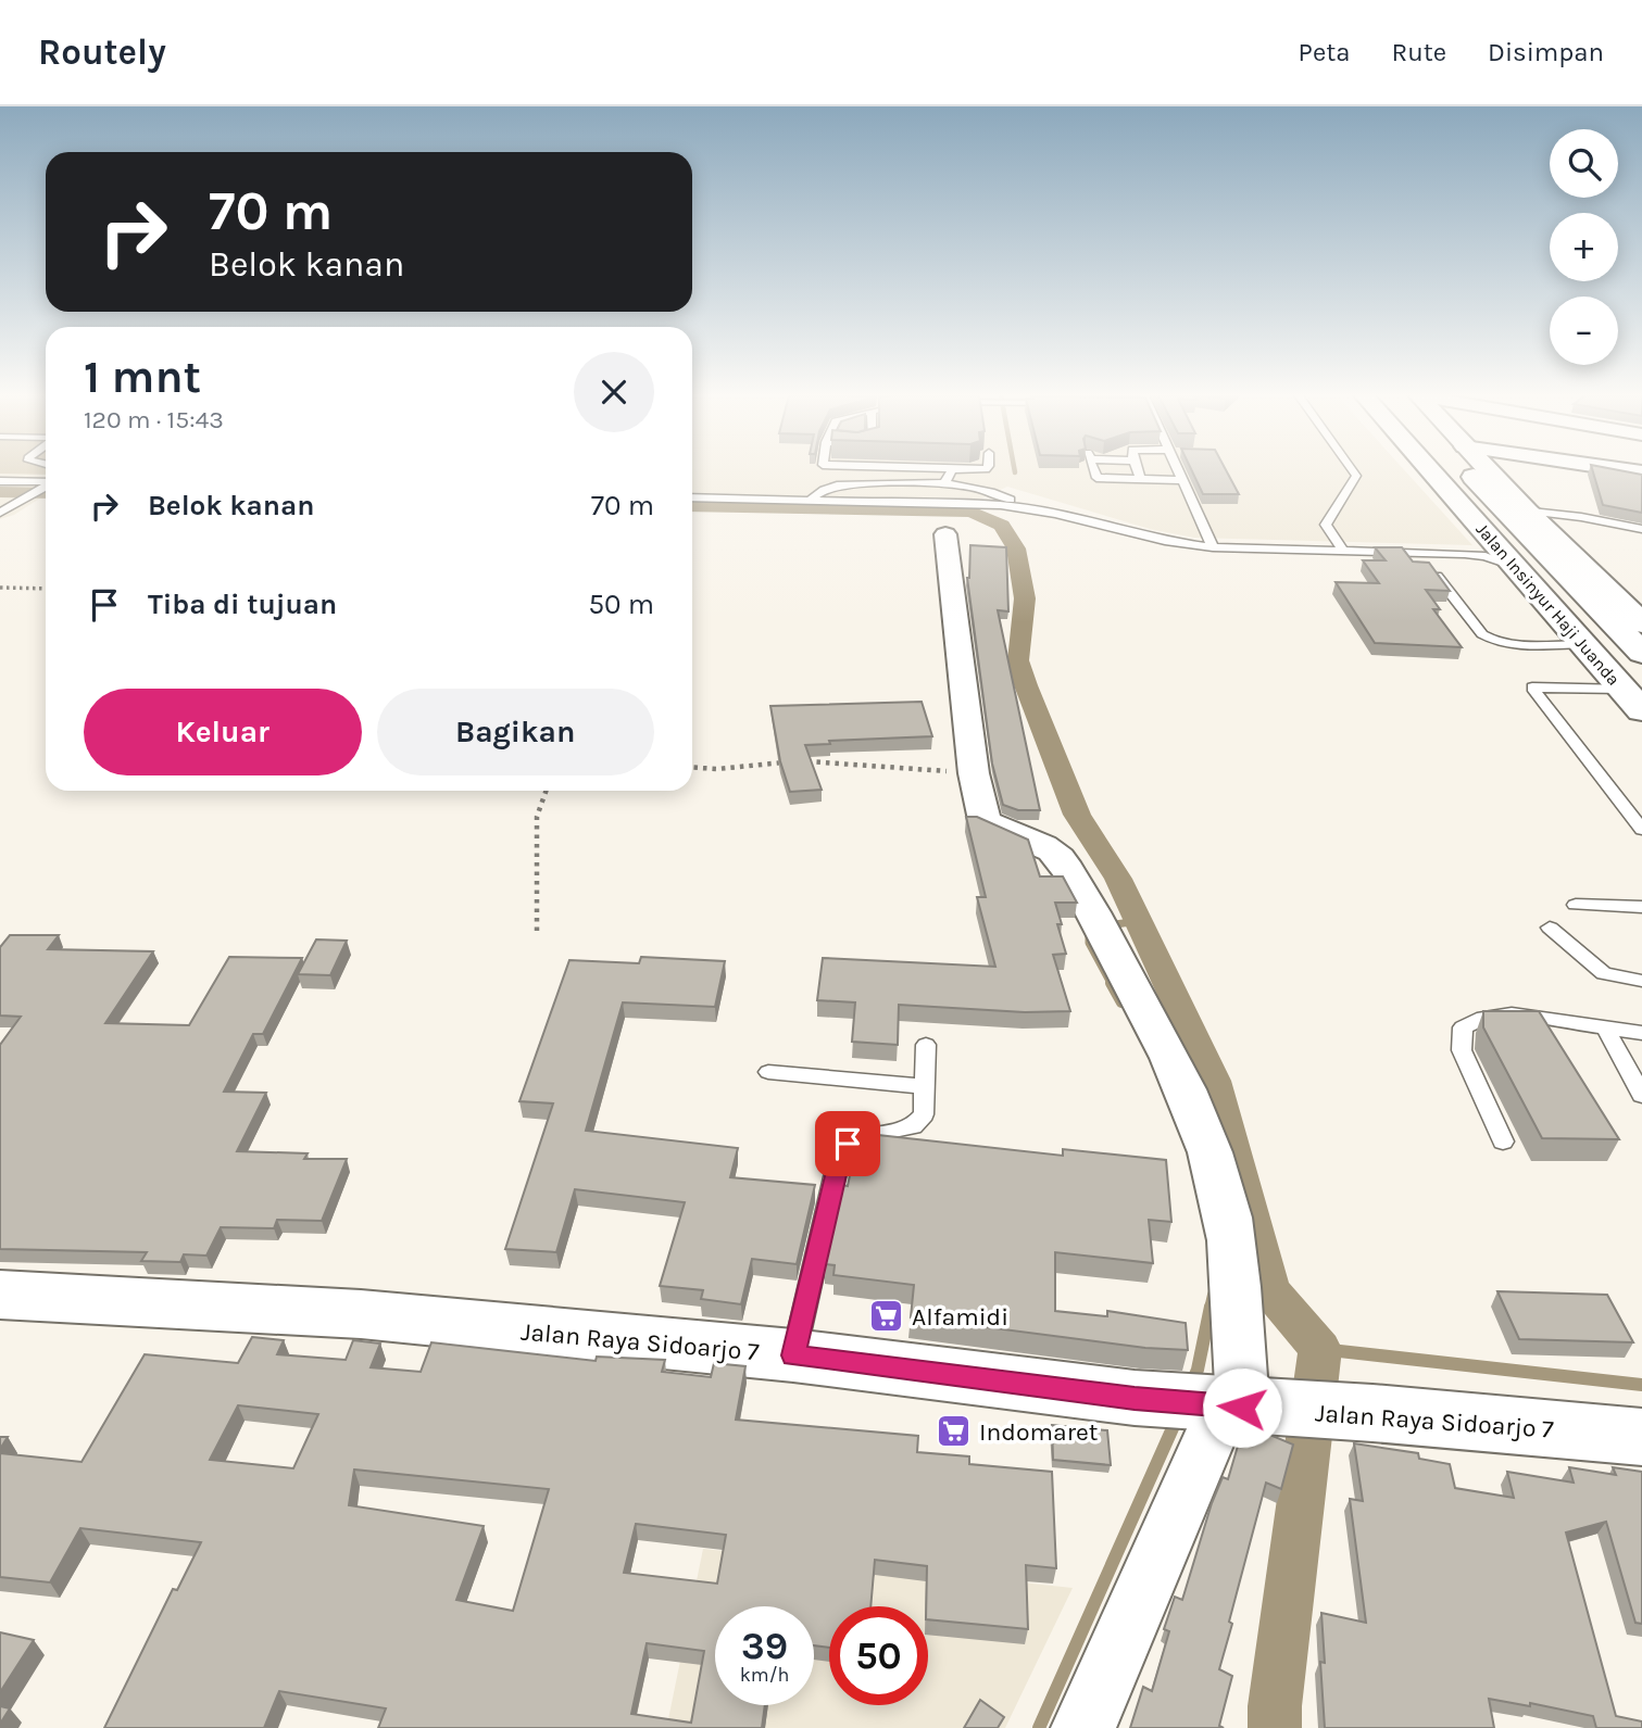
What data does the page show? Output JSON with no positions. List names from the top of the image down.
{
  "streets": {
    "main road": ["Jalan Insinyur Haji Juanda", "Jalan Raya Sidoarjo 7"]
  },
  "places": {
    "supermarket": ["Alfamidi", "Indomaret"]
  },
  "page": {
    "header": "Routely",
    "nav": ["Peta", "Rute", "Disimpan"],
    "map_buttons": ["+", "−"],
    "turn": ["70 m", "Belok kanan"],
    "heading": ["1 mnt", "120 m · 15:43"],
    "list": [
      {
        "name": "Belok kanan",
        "value": "70 m"
      },
      {
        "name": "Tiba di tujuan",
        "value": "50 m"
      }
    ],
    "buttons": ["Keluar", "Bagikan"],
    "speed": "39 km/h",
    "limit": "50"
  }
}
